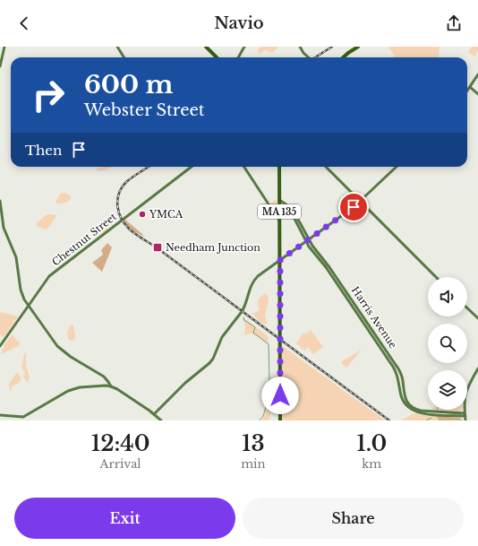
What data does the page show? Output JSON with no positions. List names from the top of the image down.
{
  "streets": {
    "main road": ["MA 135"],
    "street": ["Chestnut Street", "Harris Avenue"]
  },
  "crossings": [
    ["MA 135", "Harris Avenue"]
  ],
  "places": {
    "other": ["YMCA"],
    "transit": ["Needham Junction"]
  },
  "page": {
    "header": "Navio",
    "turn": ["600 m", "Webster Street"],
    "then": "Then",
    "eta": [
      "12:40",
      "Arrival",
      "13",
      "min",
      "1.0",
      "km"
    ],
    "buttons": ["Exit", "Share"]
  }
}
